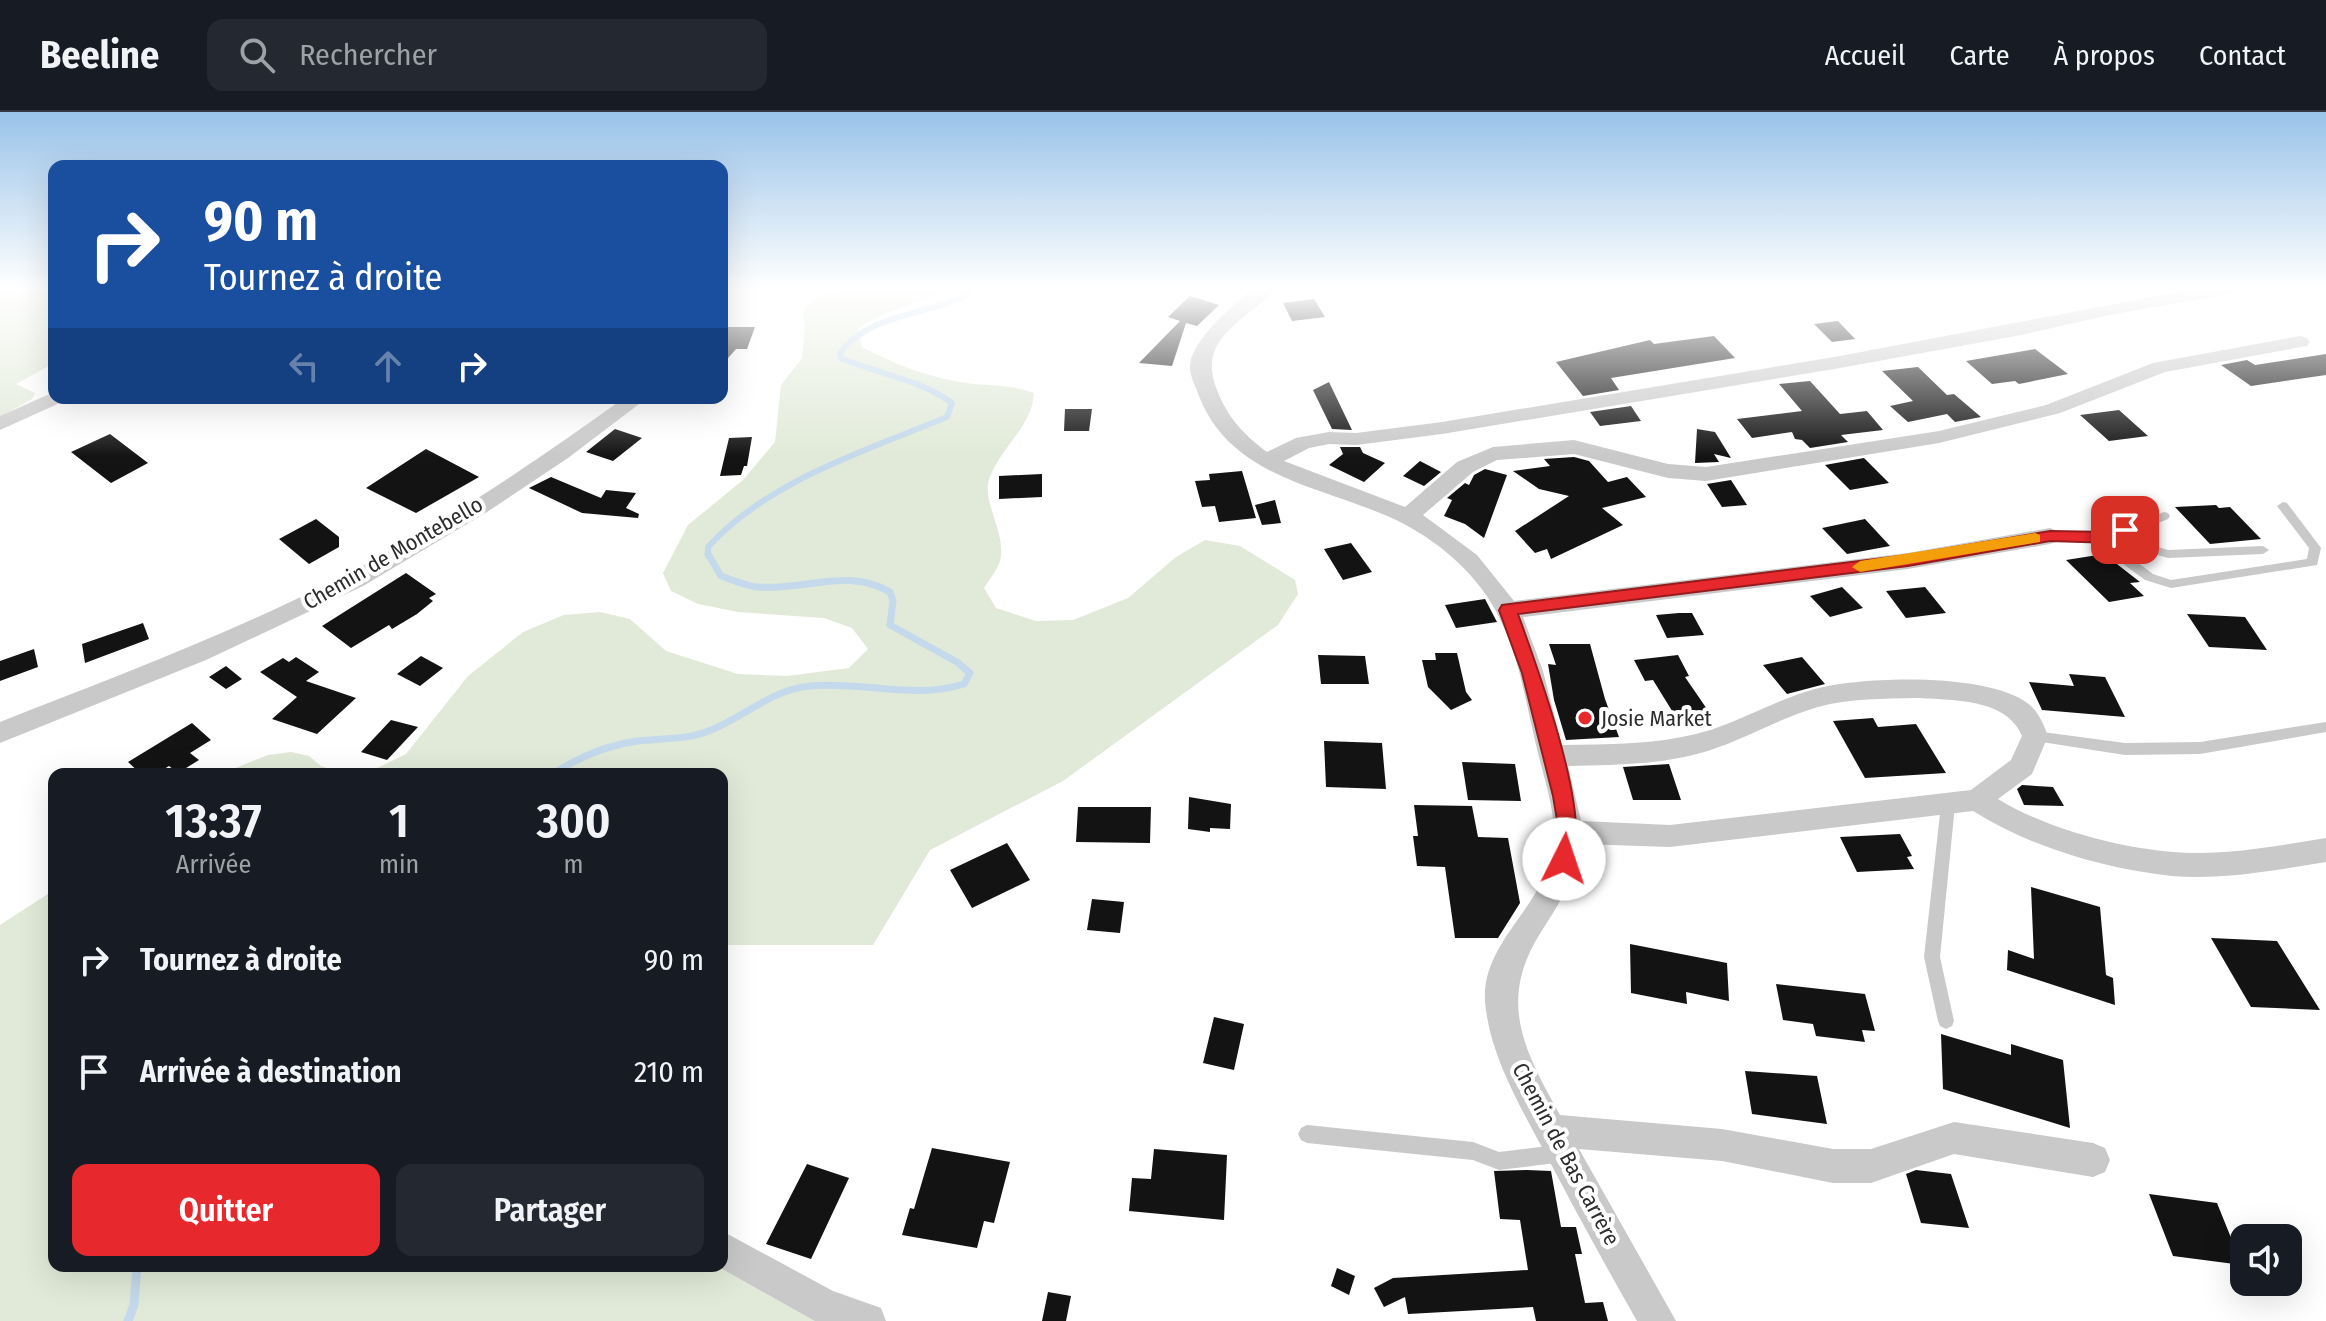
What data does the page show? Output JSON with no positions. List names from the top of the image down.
{
  "streets": {
    "street": ["Chemin de Montebello", "Chemin de Bas Carrère"]
  },
  "places": ["Josie Market"],
  "page": {
    "header": "Beeline",
    "search": "Rechercher",
    "nav": [
      "Accueil",
      "Carte",
      "À propos",
      "Contact"
    ],
    "turn": ["90 m", "Tournez à droite"],
    "eta": [
      "13:37",
      "Arrivée",
      "1",
      "min",
      "300",
      "m"
    ],
    "list": [
      {
        "name": "Tournez à droite",
        "value": "90 m"
      },
      {
        "name": "Arrivée à destination",
        "value": "210 m"
      }
    ],
    "buttons": ["Quitter", "Partager"]
  }
}
